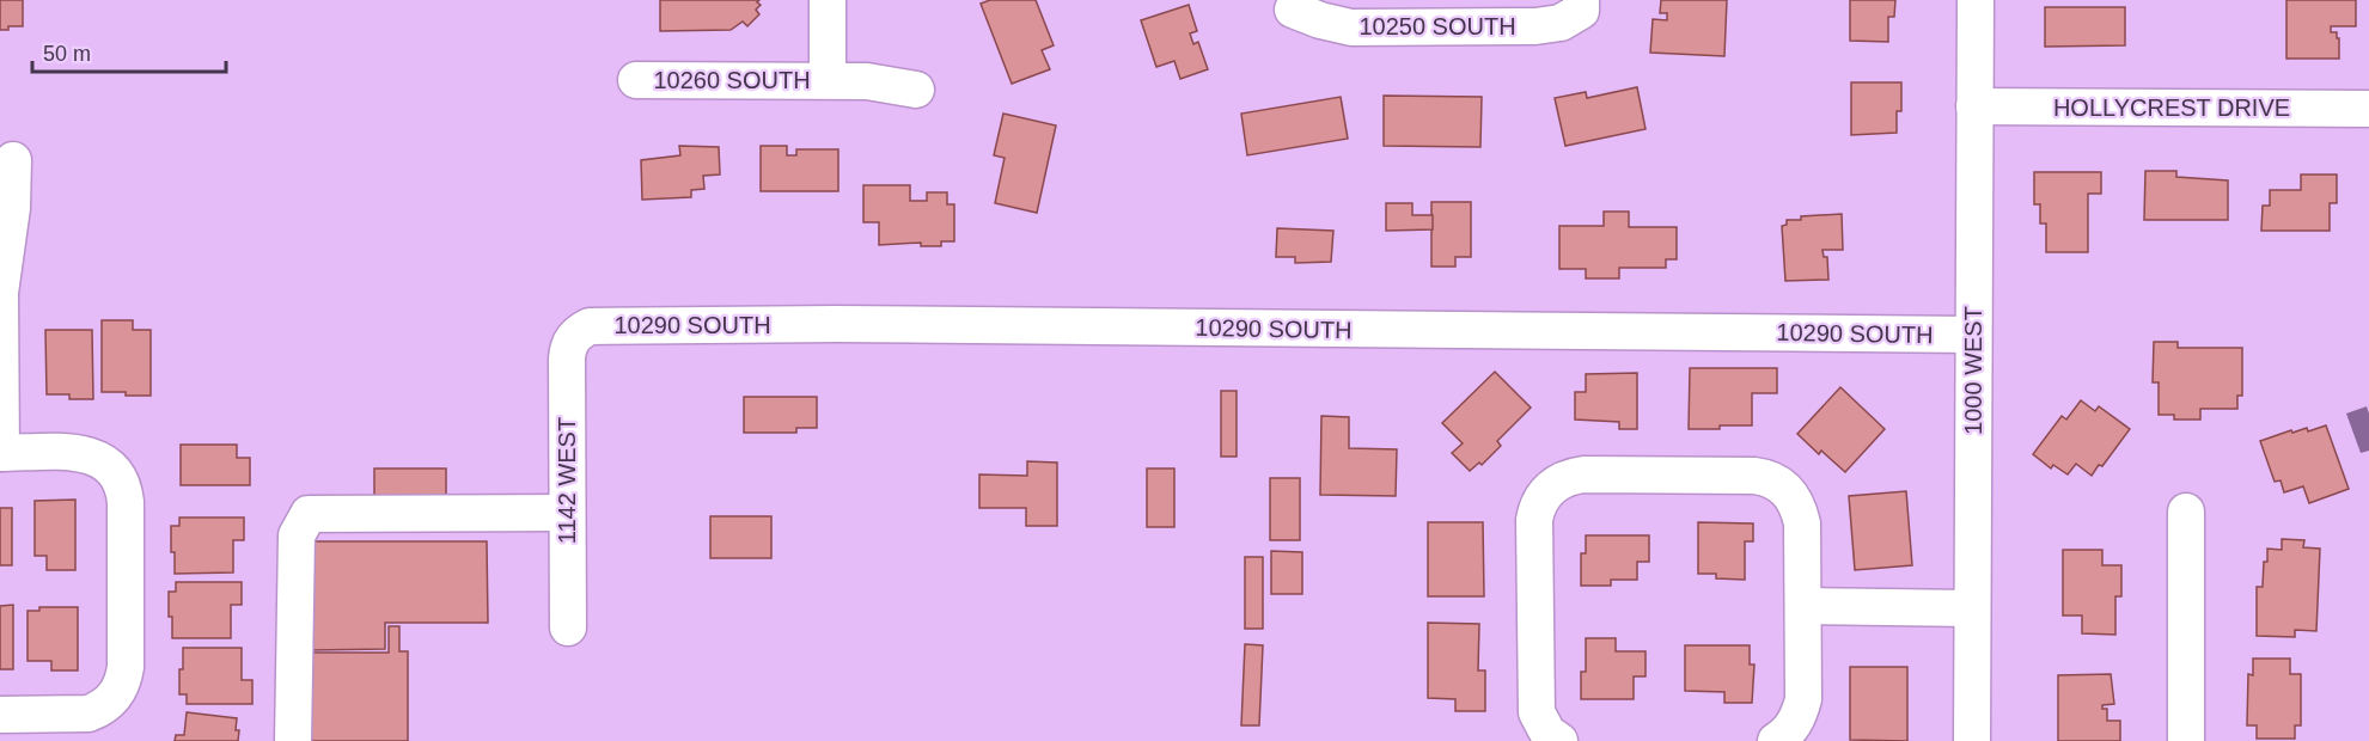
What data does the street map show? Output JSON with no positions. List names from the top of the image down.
{
  "streets": {
    "street": [
      "10250 SOUTH",
      "10260 SOUTH",
      "HOLLYCREST DRIVE",
      "10290 SOUTH",
      "1000 WEST",
      "1142 WEST"
    ]
  },
  "crossings": [
    ["HOLLYCREST DRIVE", "1000 WEST"],
    ["10290 SOUTH", "1000 WEST"],
    ["10290 SOUTH", "1142 WEST"]
  ],
  "scale_bar": "50 m"
}
